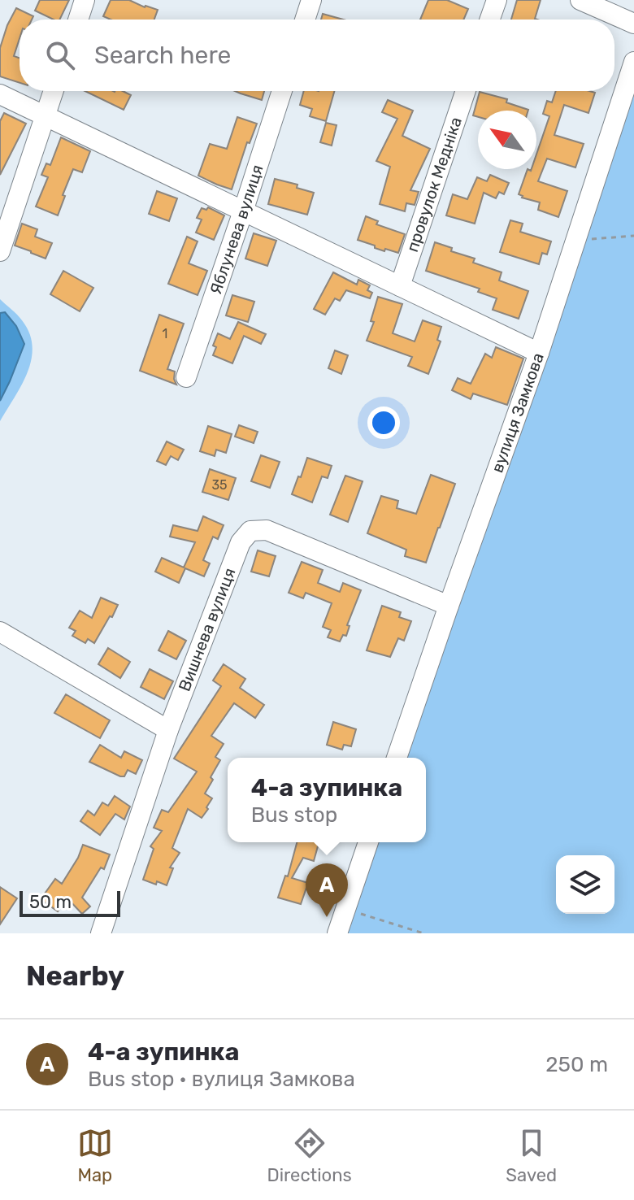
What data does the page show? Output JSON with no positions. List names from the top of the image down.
{
  "streets": {
    "street": [
      "провулок Медніка",
      "Яблунева вулиця",
      "вулиця Замкова",
      "Вишнева вулиця"
    ]
  },
  "crossings": [
    ["вулиця Замкова", "Вишнева вулиця"]
  ],
  "house_numbers": ["1", "35"],
  "scale_bar": "50 m",
  "north": "top left",
  "page": {
    "search": "Search here",
    "popup": ["4-а зупинка", "Bus stop"],
    "pins": "A",
    "scale": "50 m",
    "heading": "Nearby",
    "list": [
      {
        "mark": "A",
        "name": "4-а зупинка",
        "note": "Bus stop · вулиця Замкова",
        "value": "250 m"
      }
    ],
    "nav": ["Map", "Directions", "Saved"]
  }
}
